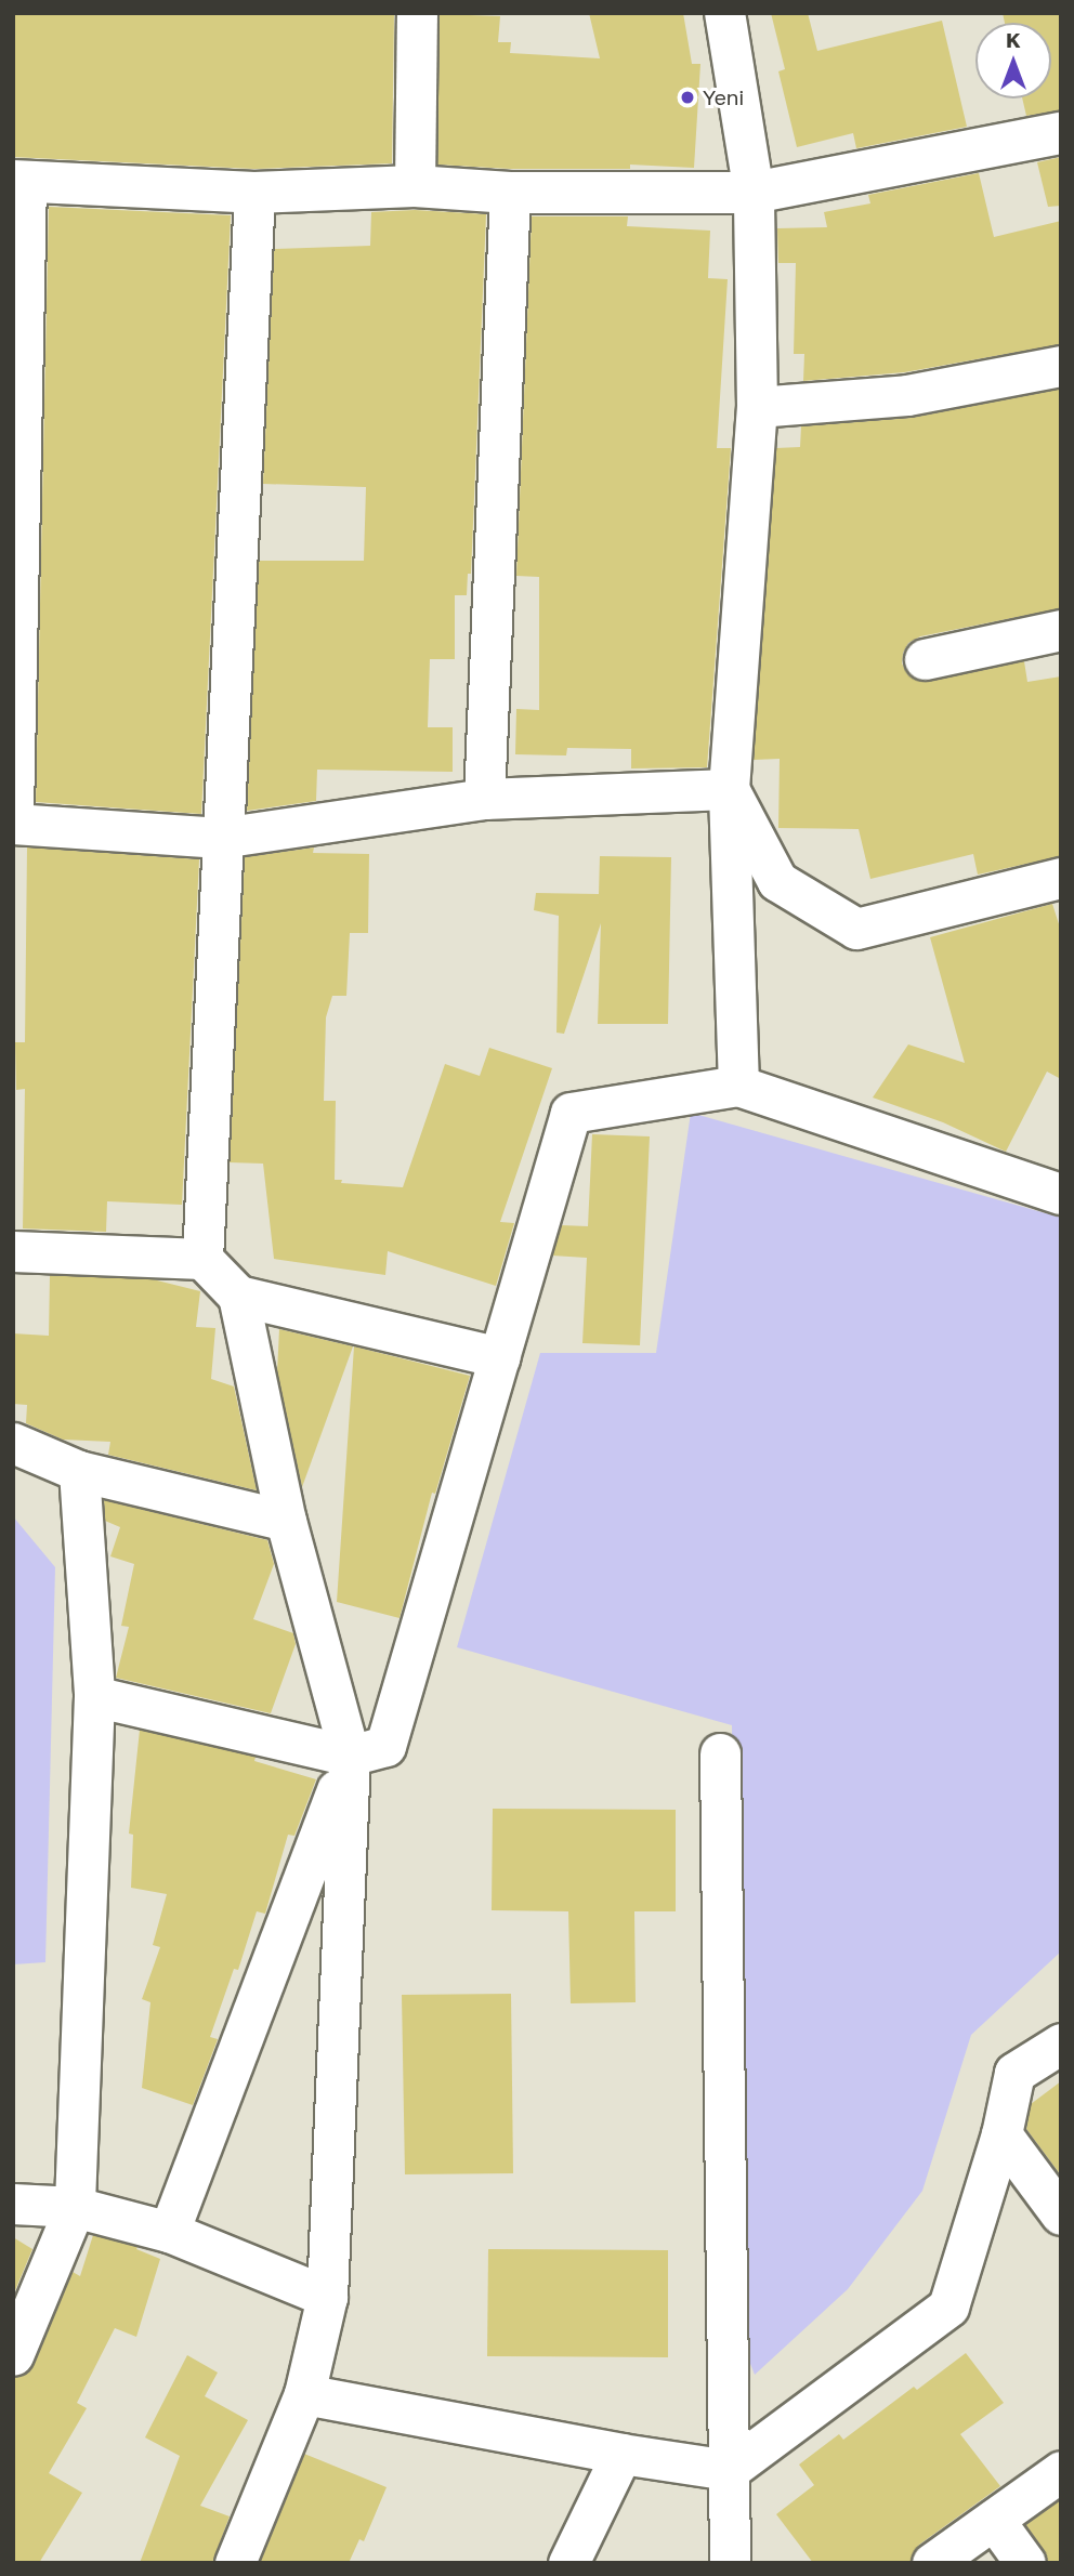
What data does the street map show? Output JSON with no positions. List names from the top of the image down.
{
  "places": ["Yeni"],
  "north": "top"
}
